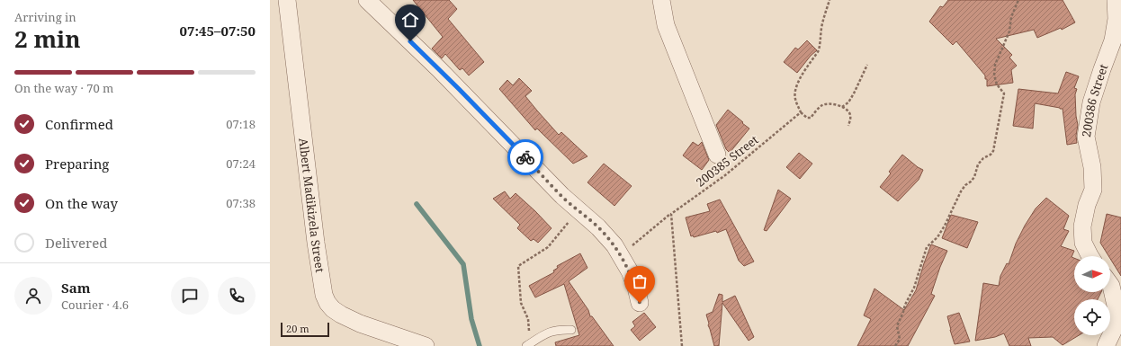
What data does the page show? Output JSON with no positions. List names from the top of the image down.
{
  "streets": {
    "street": ["200386 Street", "Albert Madikizela Street"],
    "path": ["200385 Street"]
  },
  "scale_bar": "20 m",
  "north": "right",
  "page": {
    "heading": ["2 min", "Arriving in", "07:45–07:50"],
    "panel": ["Sam", "Courier · 4.6"],
    "bar": "On the way · 70 m",
    "list": [
      ["Confirmed", "07:18"],
      ["Preparing", "07:24"],
      ["On the way", "07:38"],
      "Delivered"
    ],
    "scale": "20 m"
  }
}
